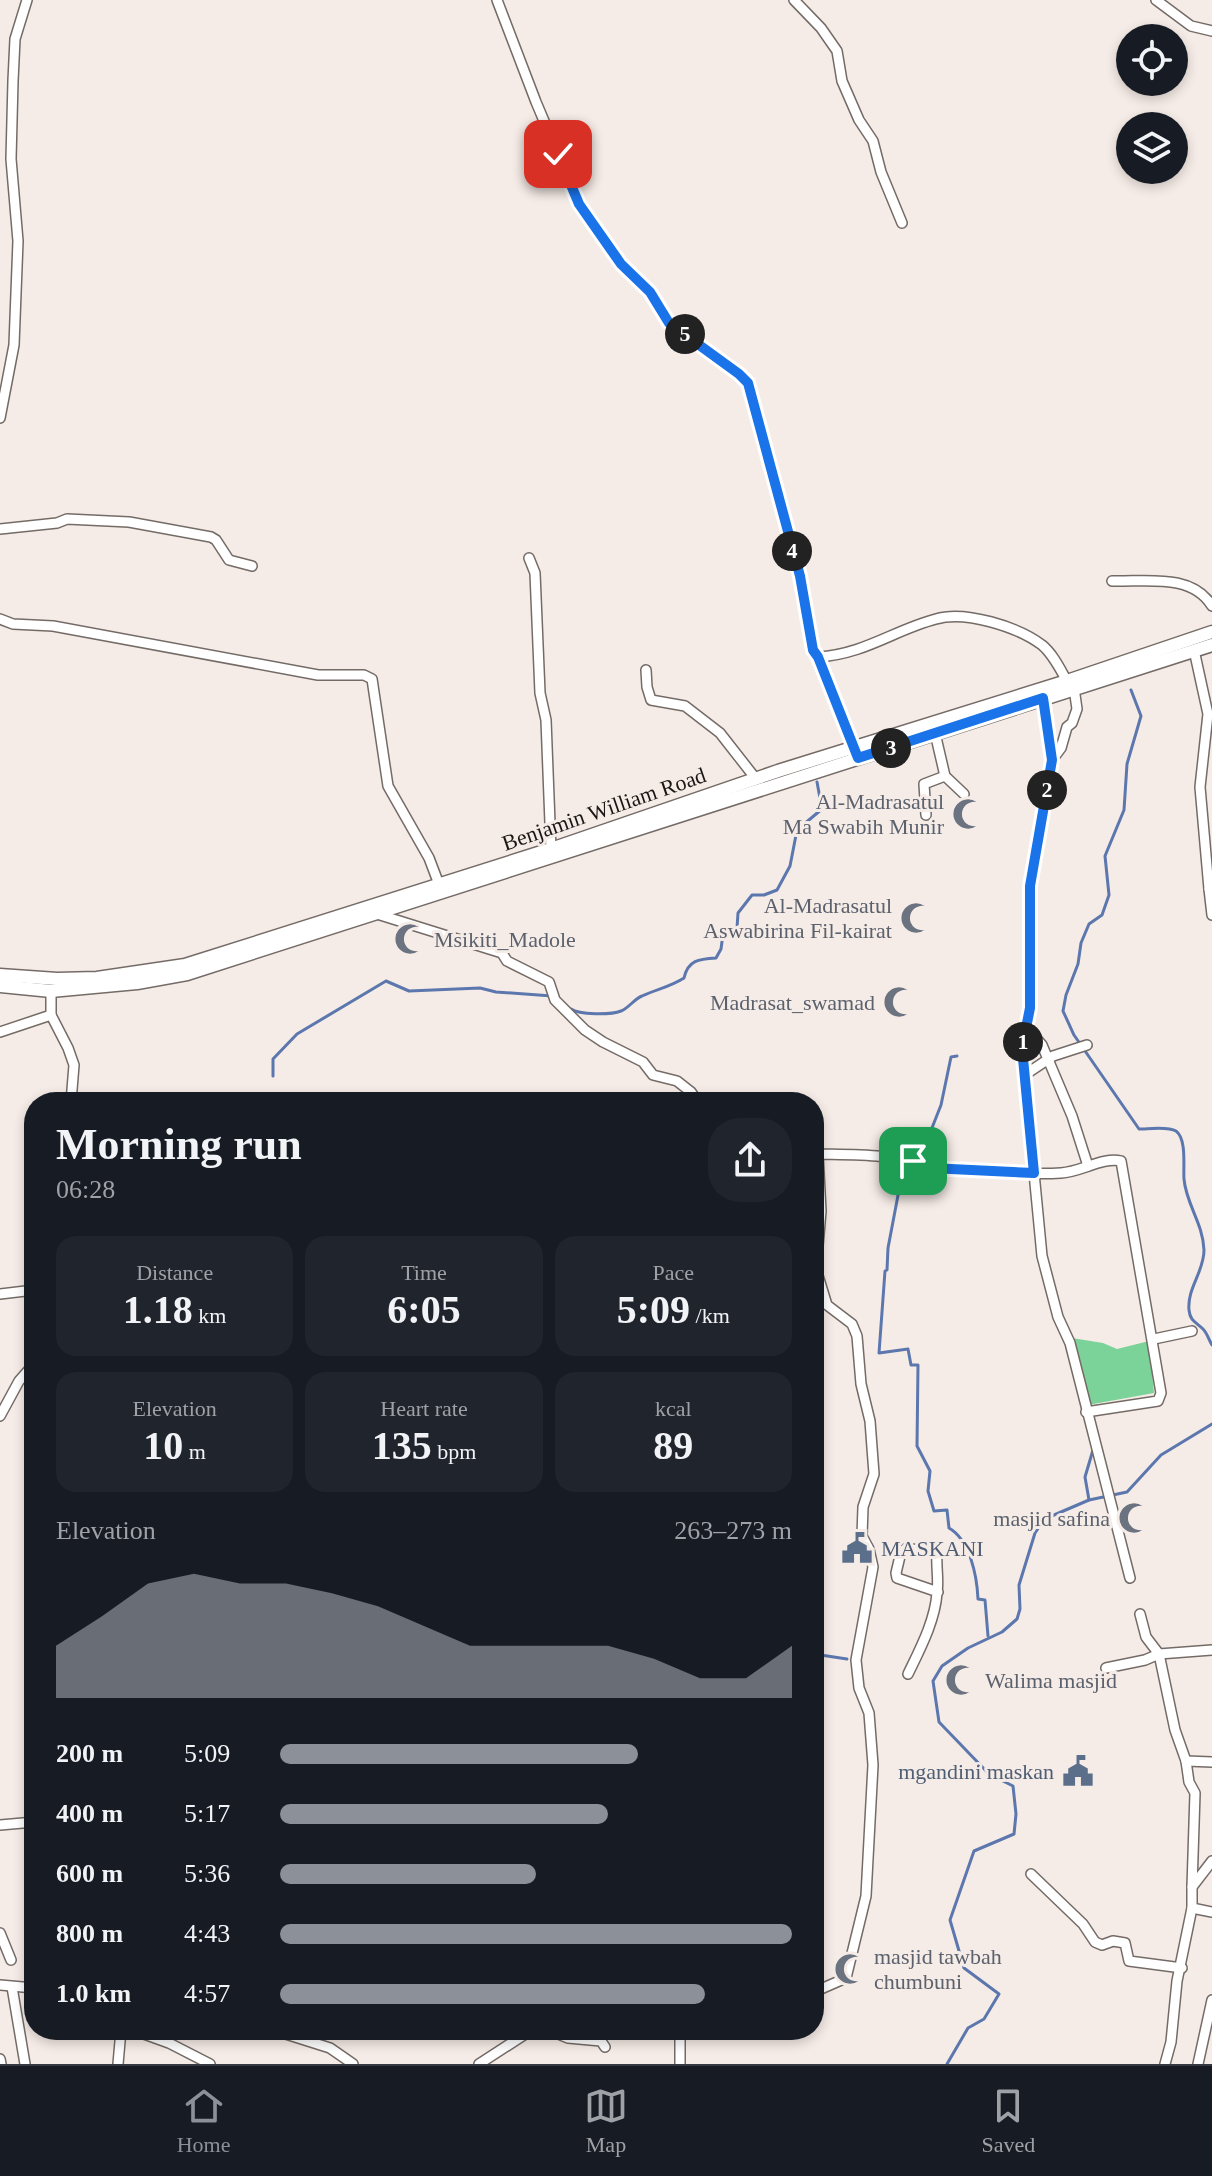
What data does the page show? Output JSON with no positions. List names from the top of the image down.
{
  "streets": {
    "main road": ["Benjamin William Road"]
  },
  "places": {
    "mosque": [
      "Al-Madrasatul Ma Swabih Munir",
      "Al-Madrasatul Aswabirina Fil-kairat",
      "Msikiti_Madole",
      "Madrasat_swamad",
      "masjid safina",
      "Walima masjid",
      "masjid tawbah chumbuni"
    ],
    "public building": ["MASKANI", "mgandini maskan"]
  },
  "page": {
    "pins": [
      "5",
      "4",
      "3",
      "2",
      "1"
    ],
    "heading": ["Morning run", "06:28"],
    "stats": [
      ["Distance", "1.18 km"],
      ["Time", "6:05"],
      ["Pace", "5:09 /km"],
      ["Elevation", "10 m"],
      ["Heart rate", "135 bpm"],
      ["kcal", "89"]
    ],
    "chart": ["Elevation", "263–273 m"],
    "list": [
      {
        "name": "200 m",
        "note": "5:09"
      },
      {
        "name": "400 m",
        "note": "5:17"
      },
      {
        "name": "600 m",
        "note": "5:36"
      },
      {
        "name": "800 m",
        "note": "4:43"
      },
      {
        "name": "1.0 km",
        "note": "4:57"
      }
    ],
    "tabs": ["Home", "Map", "Saved"]
  }
}
